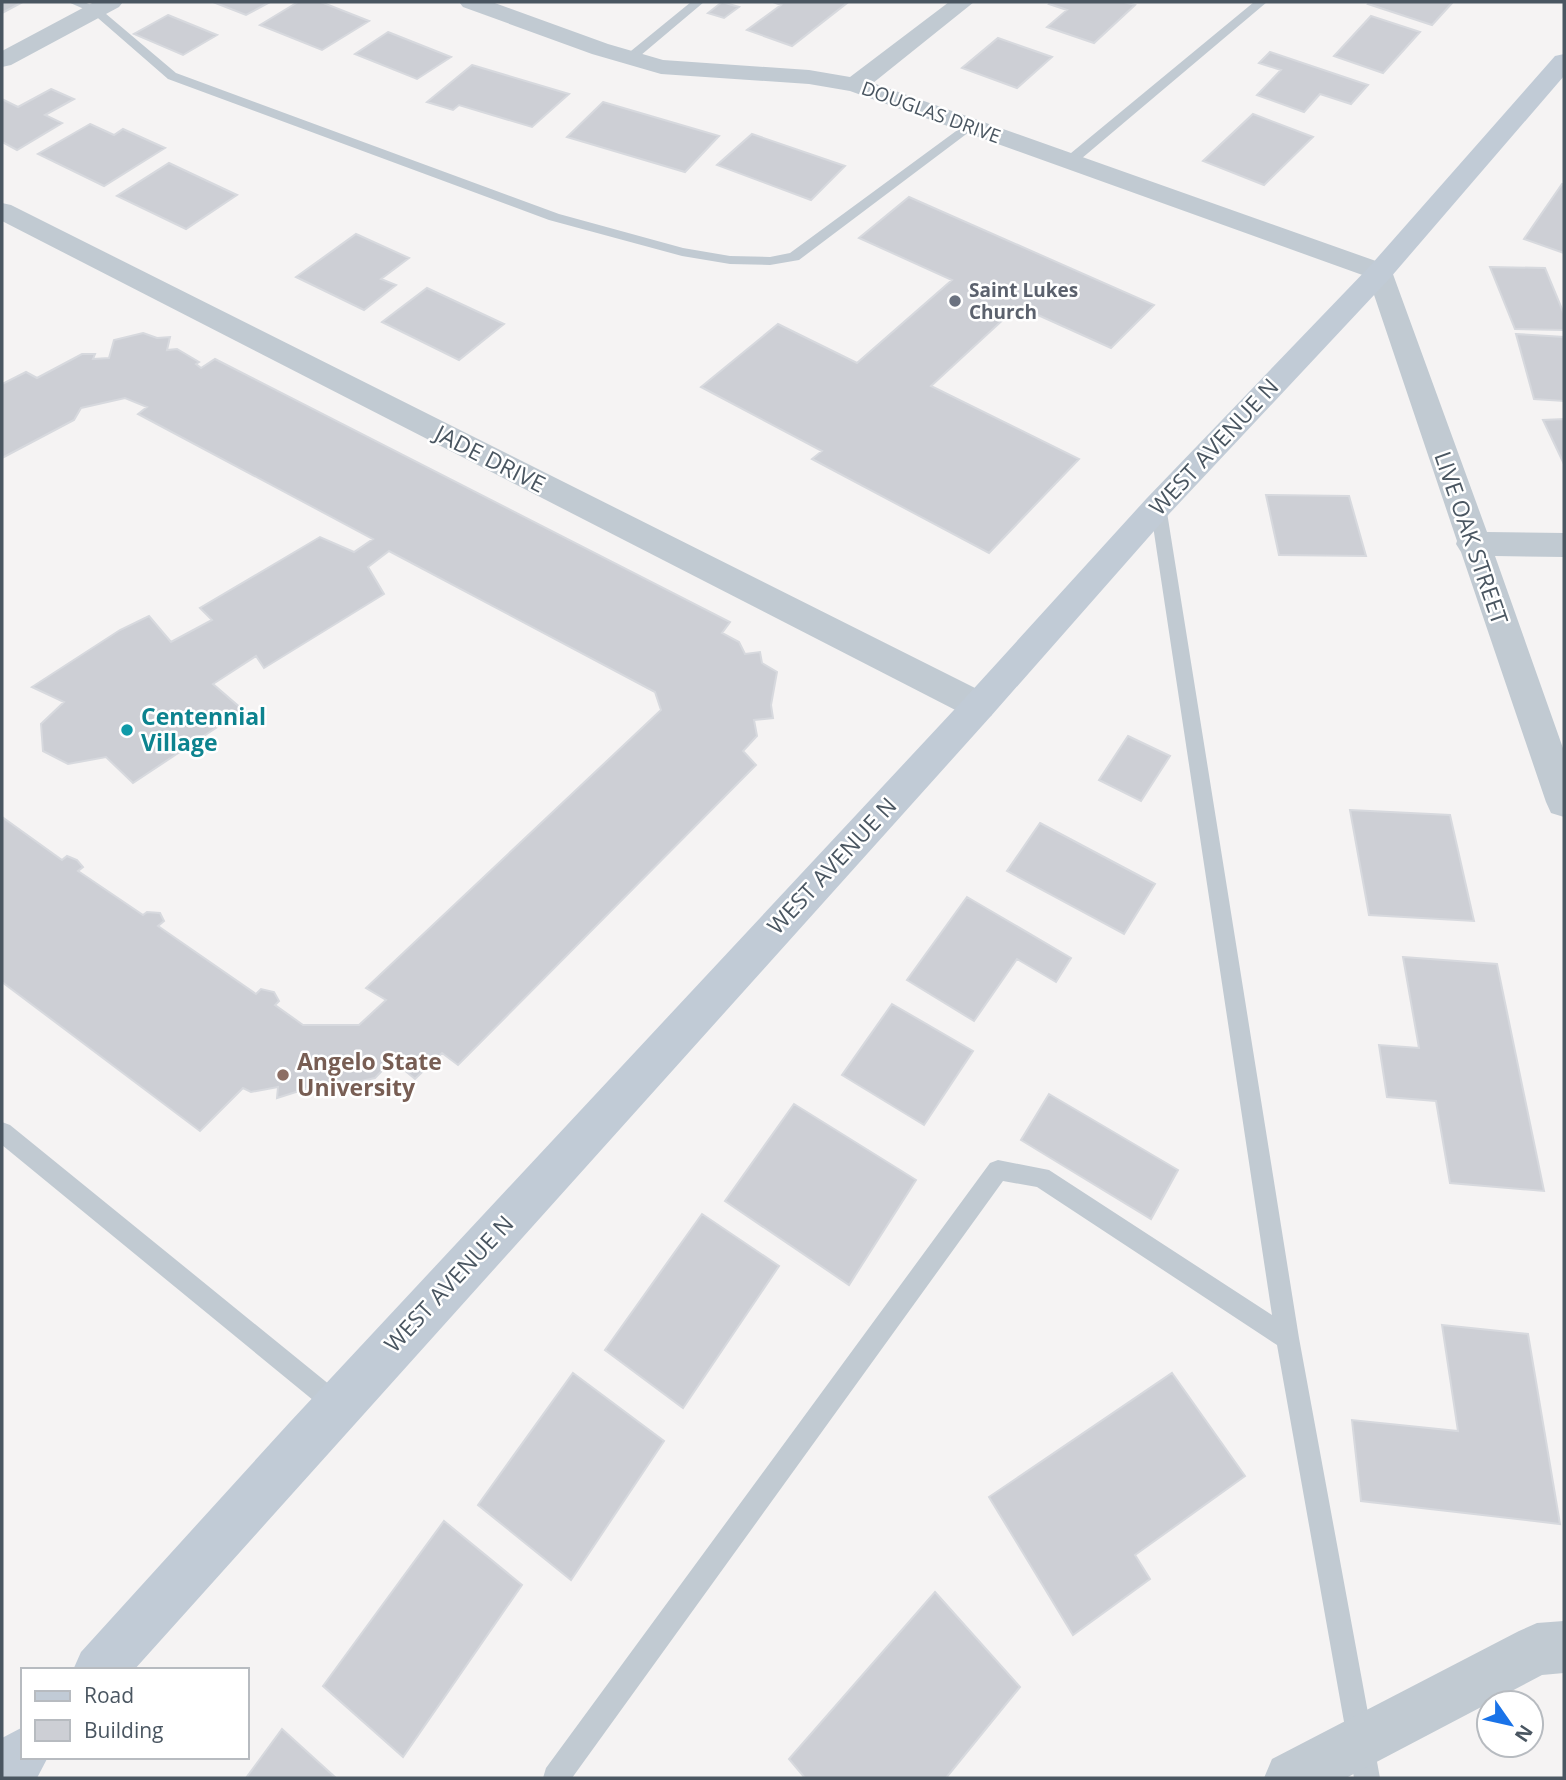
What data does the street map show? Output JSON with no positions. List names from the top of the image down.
{
  "streets": {
    "main road": ["WEST AVENUE N"],
    "street": ["DOUGLAS DRIVE", "JADE DRIVE", "LIVE OAK STREET"]
  },
  "crossings": [
    ["DOUGLAS DRIVE", "WEST AVENUE N"],
    ["DOUGLAS DRIVE", "LIVE OAK STREET"],
    ["WEST AVENUE N", "JADE DRIVE"],
    ["WEST AVENUE N", "LIVE OAK STREET"]
  ],
  "places": ["Saint Lukes Church", "Centennial Village", "Angelo State University"],
  "legend": ["Road", "Building"],
  "north": "bottom right"
}
